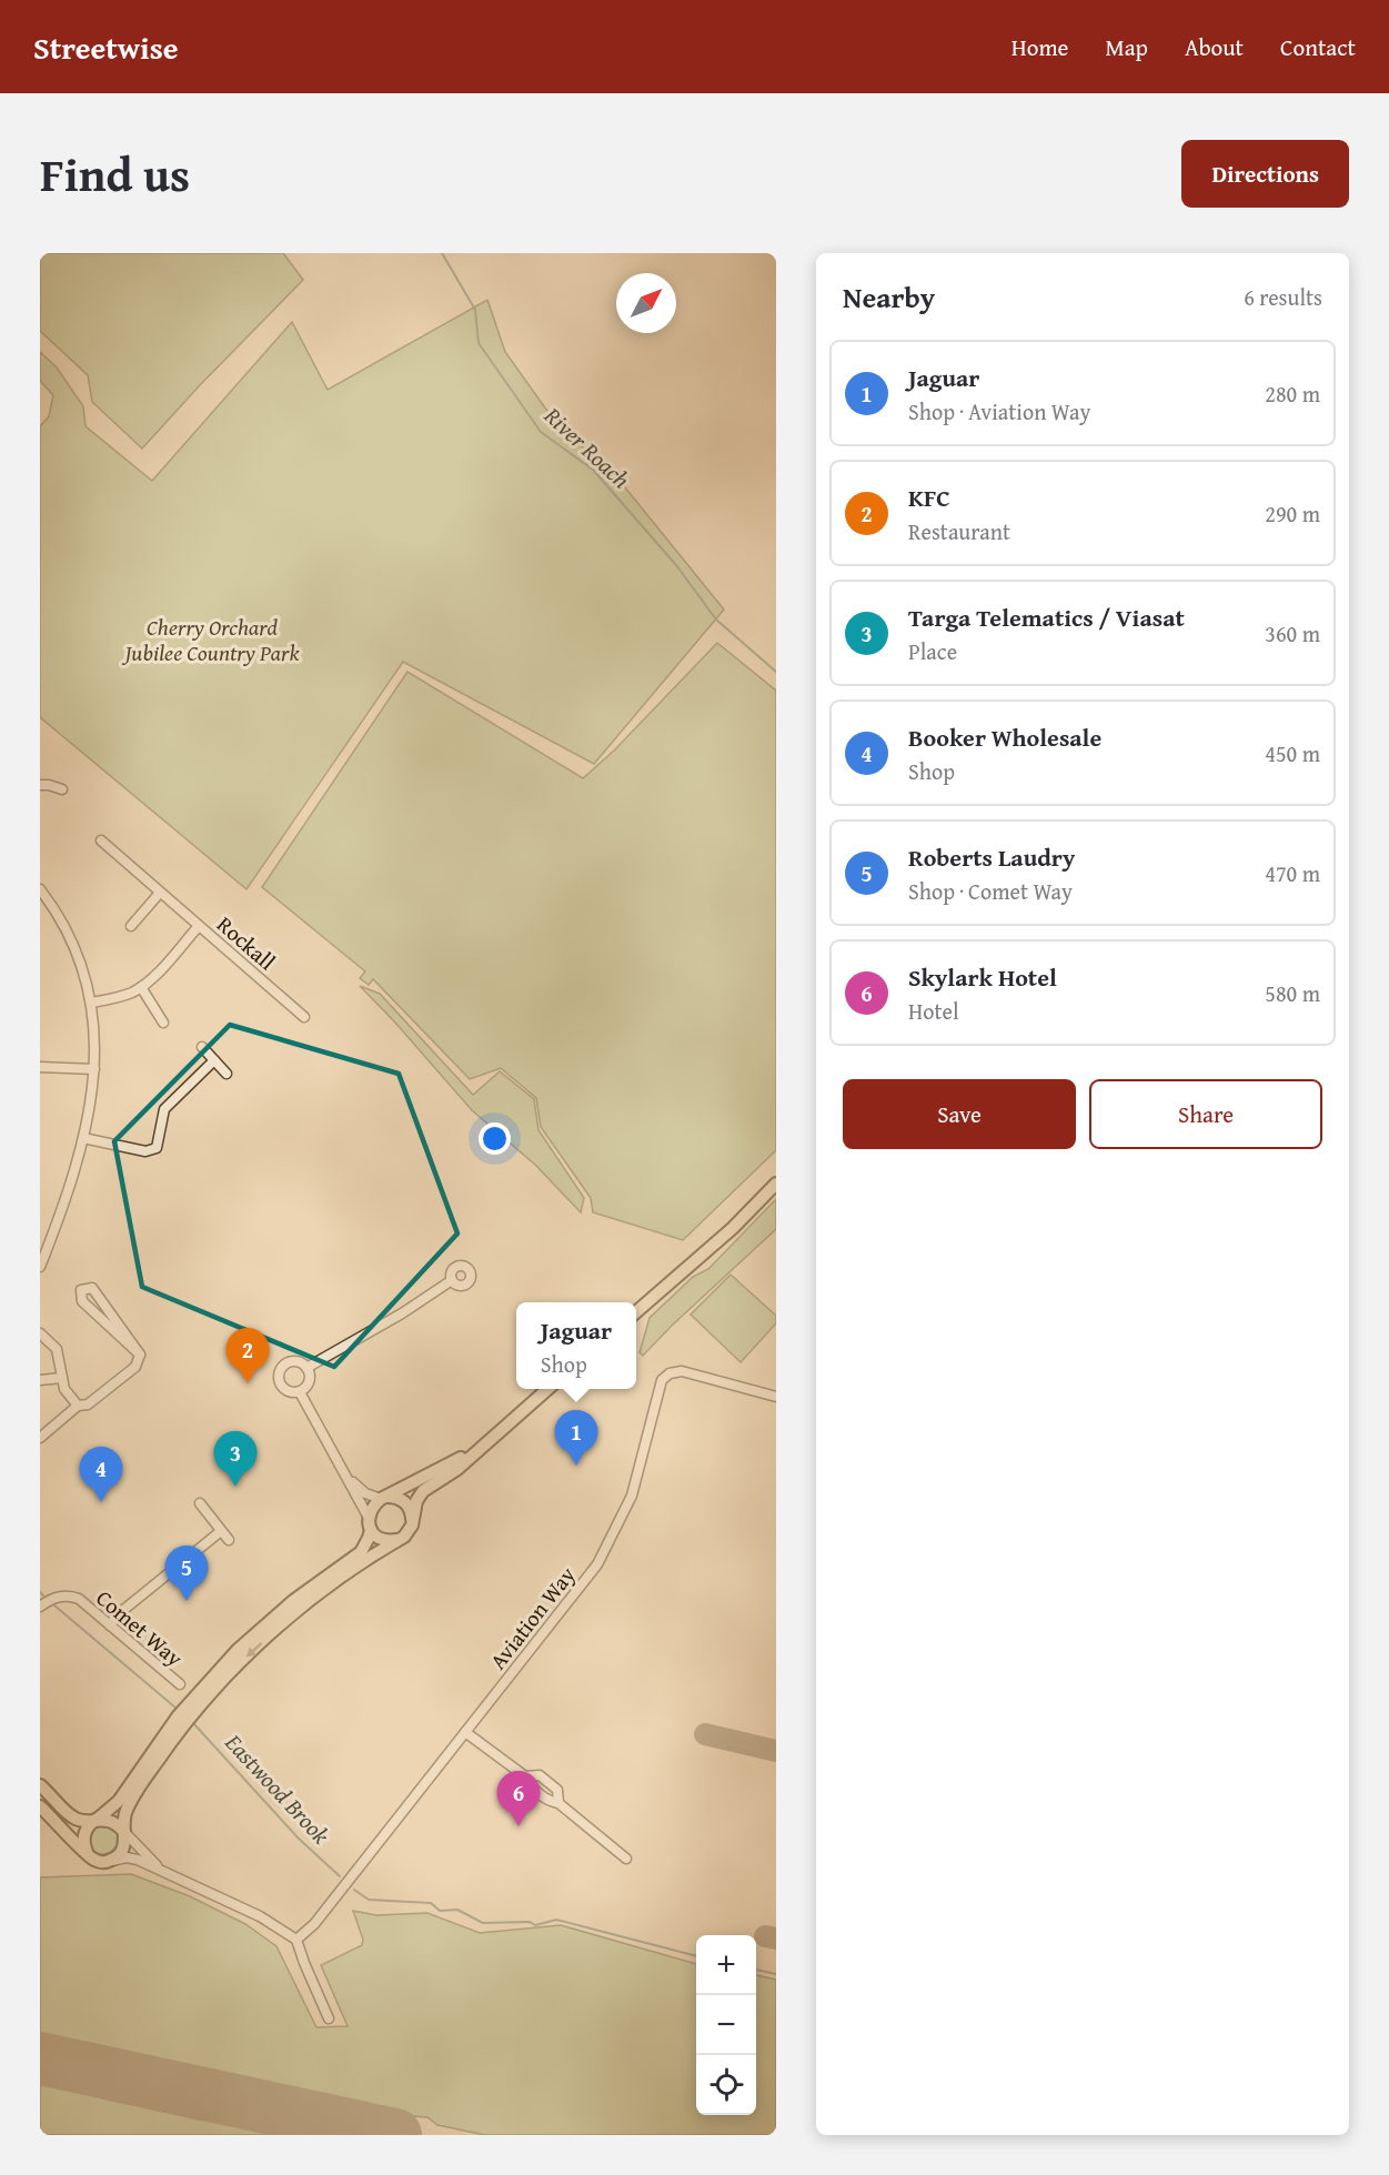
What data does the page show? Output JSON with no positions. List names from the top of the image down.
{
  "streets": {
    "street": ["Rockall", "Aviation Way", "Comet Way"]
  },
  "water": ["River Roach", "Eastwood Brook"],
  "parks": ["Cherry Orchard Jubilee Country Park"],
  "north": "top right",
  "page": {
    "header": "Streetwise",
    "nav": [
      "Home",
      "Map",
      "About",
      "Contact"
    ],
    "title": "Find us",
    "buttons": [
      "Directions",
      ["Save", "Share"]
    ],
    "heading": ["Nearby", "6 results"],
    "list": [
      {
        "mark": "1",
        "name": "Jaguar",
        "note": "Shop · Aviation Way",
        "value": "280 m"
      },
      {
        "mark": "2",
        "name": "KFC",
        "note": "Restaurant",
        "value": "290 m"
      },
      {
        "mark": "3",
        "name": "Targa Telematics / Viasat",
        "note": "Place",
        "value": "360 m"
      },
      {
        "mark": "4",
        "name": "Booker Wholesale",
        "note": "Shop",
        "value": "450 m"
      },
      {
        "mark": "5",
        "name": "Roberts Laudry",
        "note": "Shop · Comet Way",
        "value": "470 m"
      },
      {
        "mark": "6",
        "name": "Skylark Hotel",
        "note": "Hotel",
        "value": "580 m"
      }
    ],
    "popup": ["Jaguar", "Shop"],
    "pins": [
      "2",
      "1",
      "3",
      "4",
      "5",
      "6"
    ],
    "map_buttons": ["+", "−"]
  }
}
